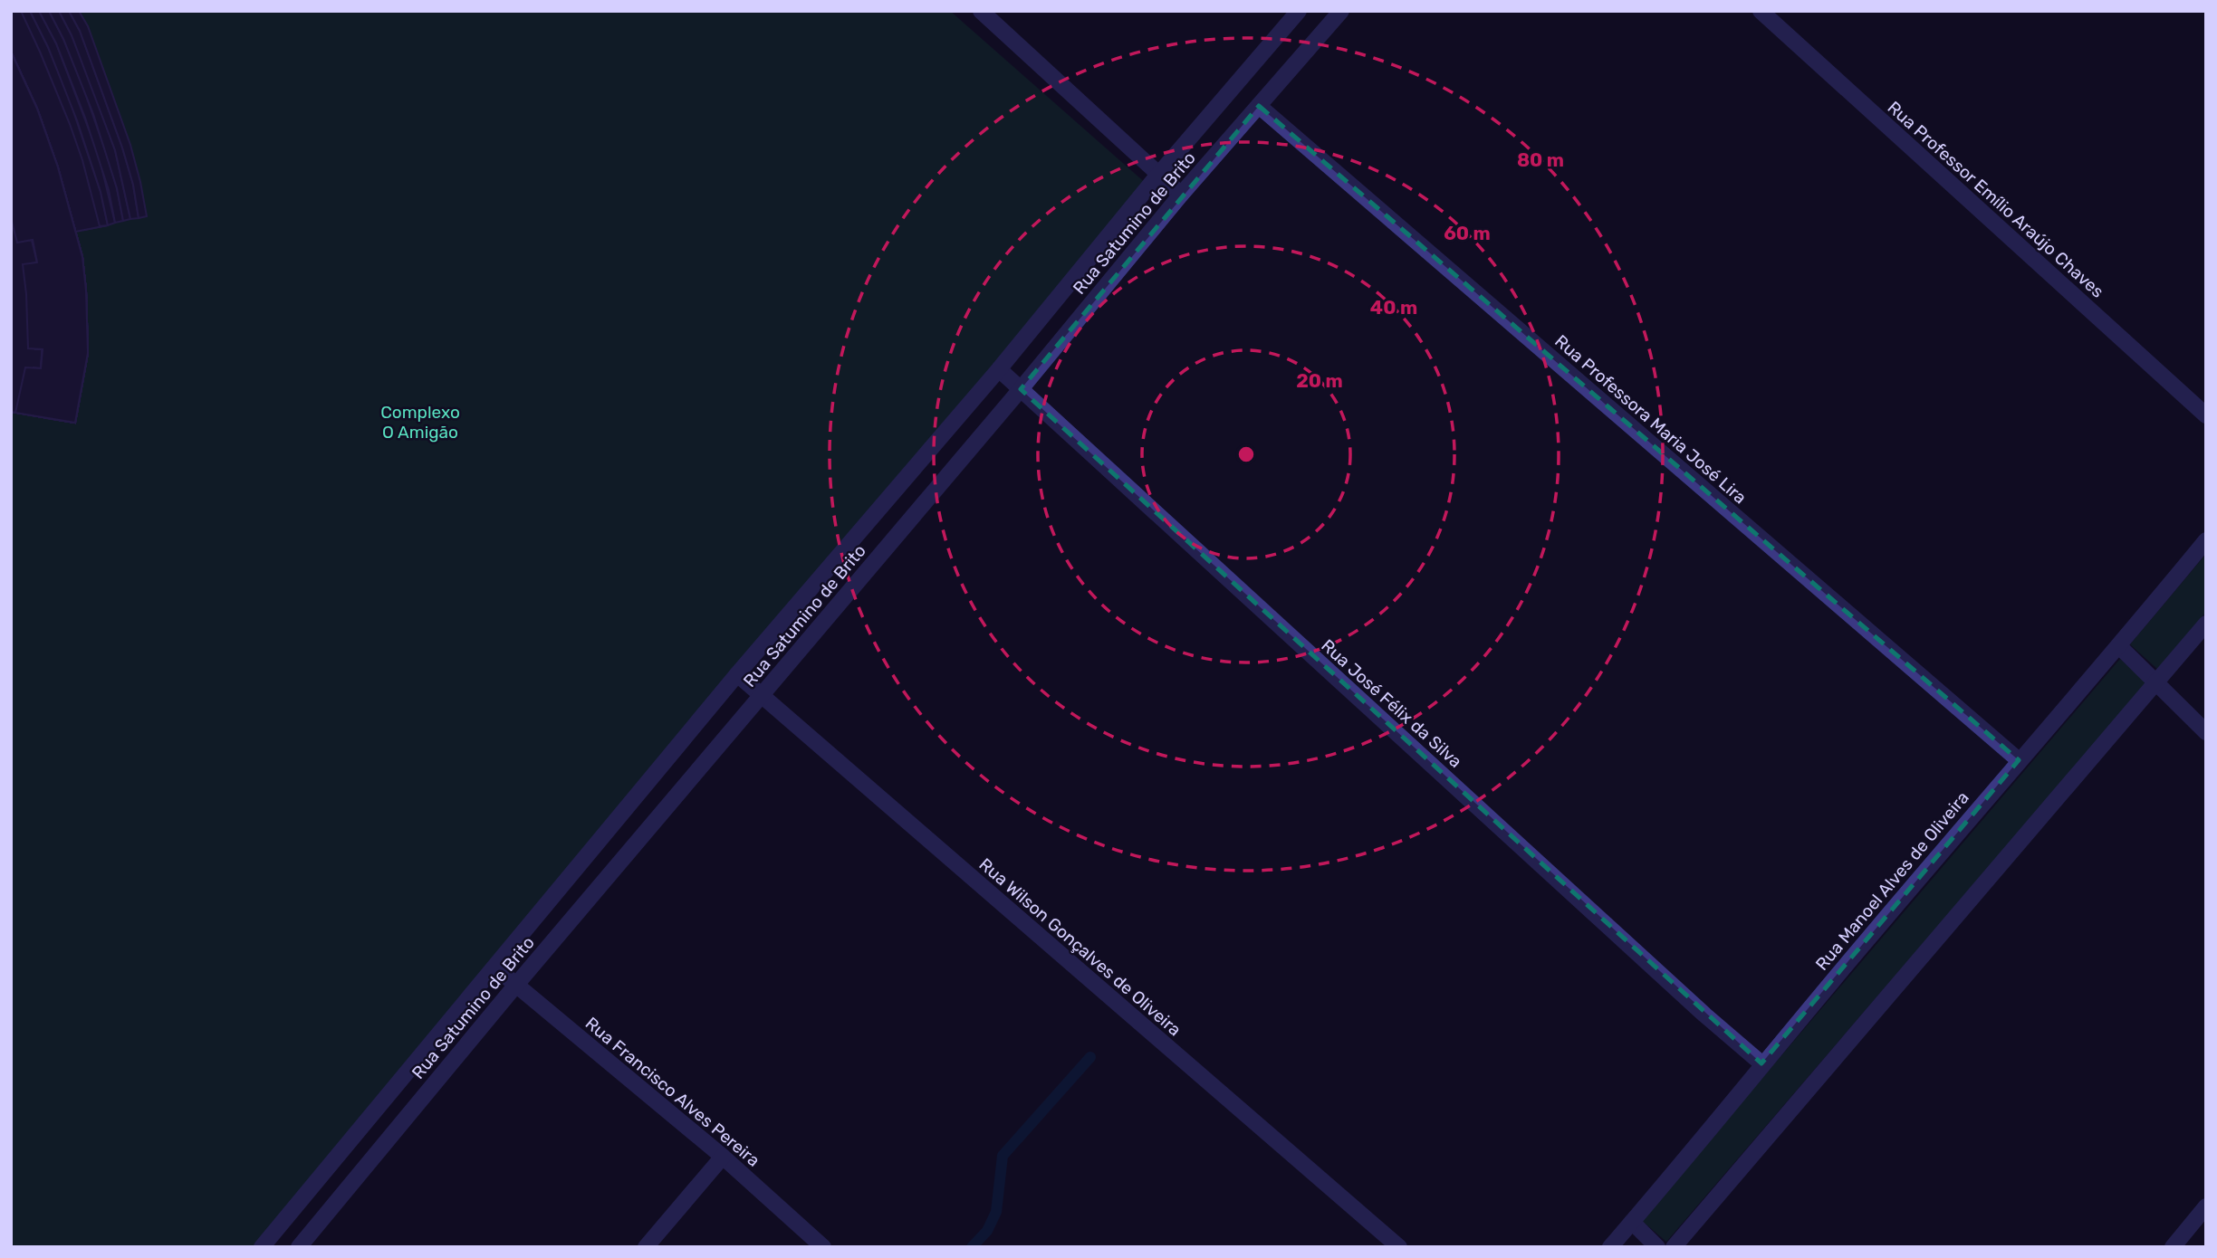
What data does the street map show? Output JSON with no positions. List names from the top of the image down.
{
  "streets": {
    "street": [
      "Rua Professor Emílio Araújo Chaves",
      "Rua Satumino de Brito",
      "Rua Professora Maria José Lira",
      "Rua José Félix da Silva",
      "Rua Manoel Alves de Oliveira",
      "Rua Wilson Gonçalves de Oliveira",
      "Rua Francisco Alves Pereira"
    ]
  },
  "crossings": [
    ["Rua Satumino de Brito", "Rua Professora Maria José Lira"],
    ["Rua Satumino de Brito", "Rua José Félix da Silva"],
    ["Rua Satumino de Brito", "Rua Wilson Gonçalves de Oliveira"],
    ["Rua Satumino de Brito", "Rua Francisco Alves Pereira"],
    ["Rua Professora Maria José Lira", "Rua Manoel Alves de Oliveira"],
    ["Rua José Félix da Silva", "Rua Manoel Alves de Oliveira"]
  ],
  "parks": ["Complexo O Amigão"],
  "rings": [
    "80 m",
    "60 m",
    "40 m",
    "20 m"
  ]
}
